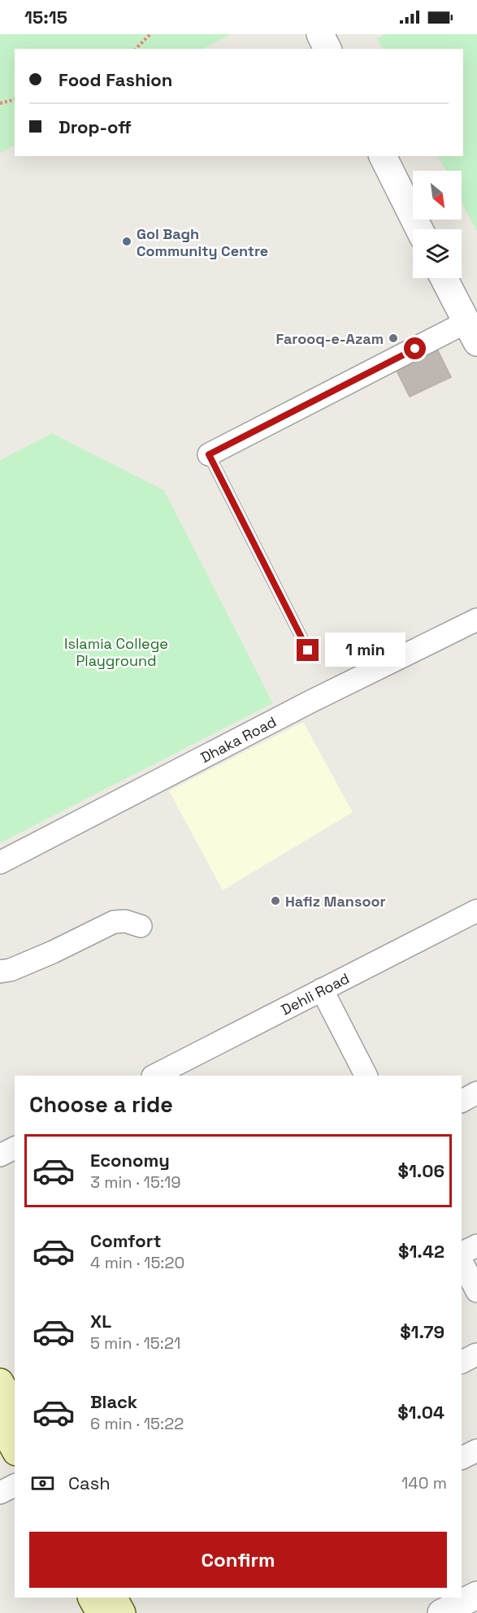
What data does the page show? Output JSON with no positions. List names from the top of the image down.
{
  "streets": {
    "street": ["Dhaka Road", "Dehli Road"]
  },
  "parks": ["Islamia College Playground"],
  "places": ["Gol Bagh Community Centre", "Farooq-e-Azam", "Hafiz Mansoor"],
  "north": "bottom right",
  "page": {
    "status": "15:15",
    "banner": ["Food Fashion", "Drop-off"],
    "bubble": "1 min",
    "heading": "Choose a ride",
    "list": [
      {
        "name": "Economy",
        "note": "3 min · 15:19",
        "value": "$1.06"
      },
      {
        "name": "Comfort",
        "note": "4 min · 15:20",
        "value": "$1.42"
      },
      {
        "name": "XL",
        "note": "5 min · 15:21",
        "value": "$1.79"
      },
      {
        "name": "Black",
        "note": "6 min · 15:22",
        "value": "$1.04"
      }
    ],
    "pay": ["Cash", "140 m"],
    "buttons": "Confirm"
  }
}
